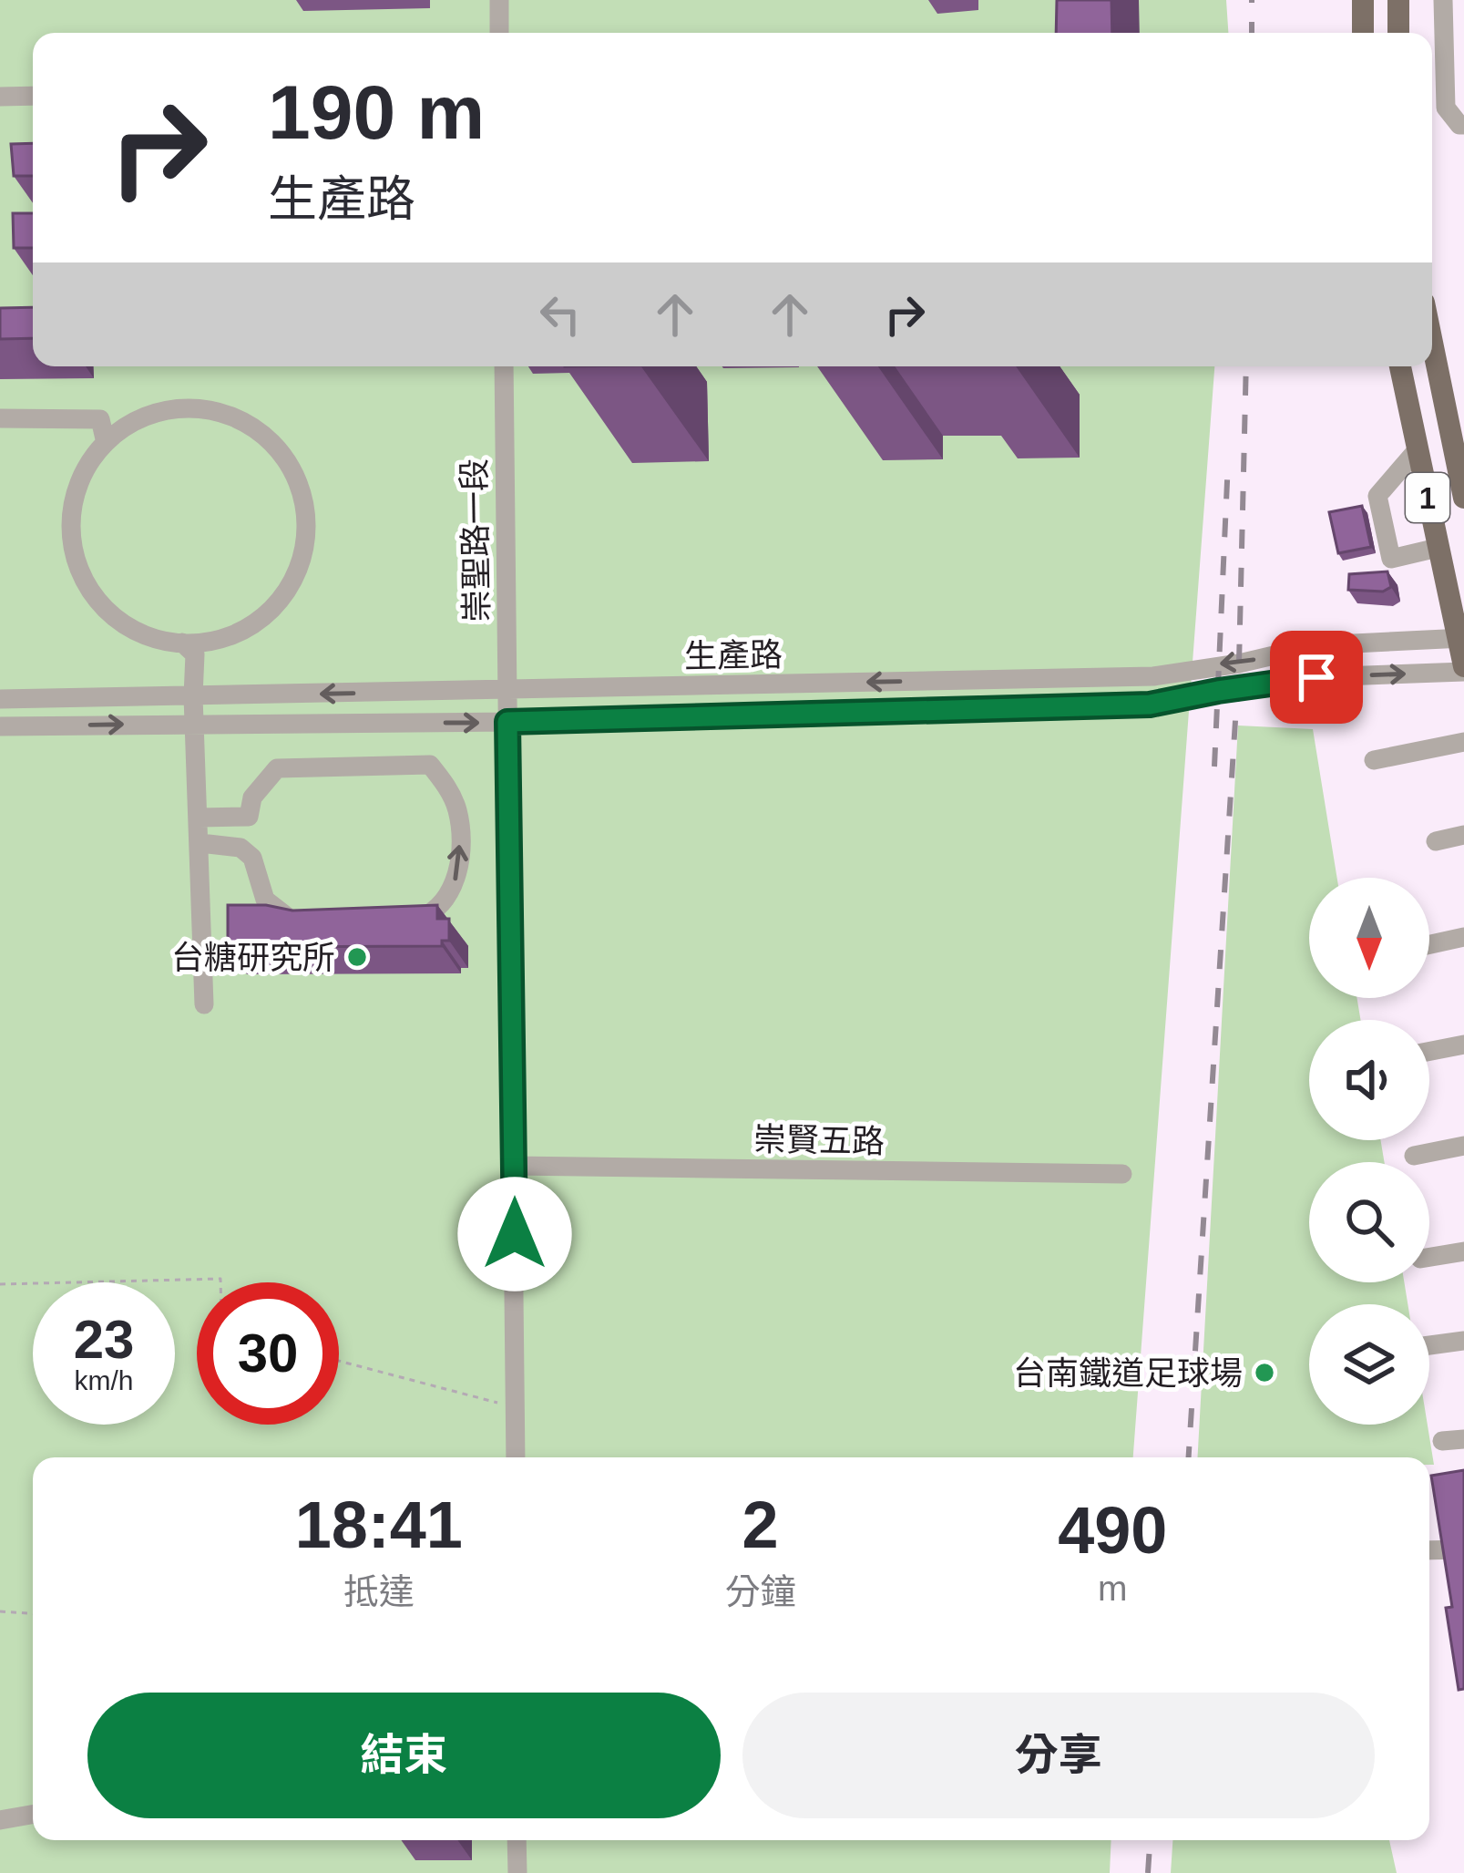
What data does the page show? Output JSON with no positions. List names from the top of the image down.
{
  "streets": {
    "main road": ["1"],
    "street": ["崇聖路一段", "生產路", "崇賢五路"]
  },
  "crossings": [
    ["1", "生產路"],
    ["崇聖路一段", "生產路"],
    ["崇聖路一段", "崇賢五路"]
  ],
  "places": ["台糖研究所", "台南鐵道足球場"],
  "north": "bottom",
  "page": {
    "turn": ["190 m", "生產路"],
    "speed": "23 km/h",
    "limit": "30",
    "eta": [
      "18:41",
      "抵達",
      "2",
      "分鐘",
      "490",
      "m"
    ],
    "buttons": ["結束", "分享"]
  }
}
